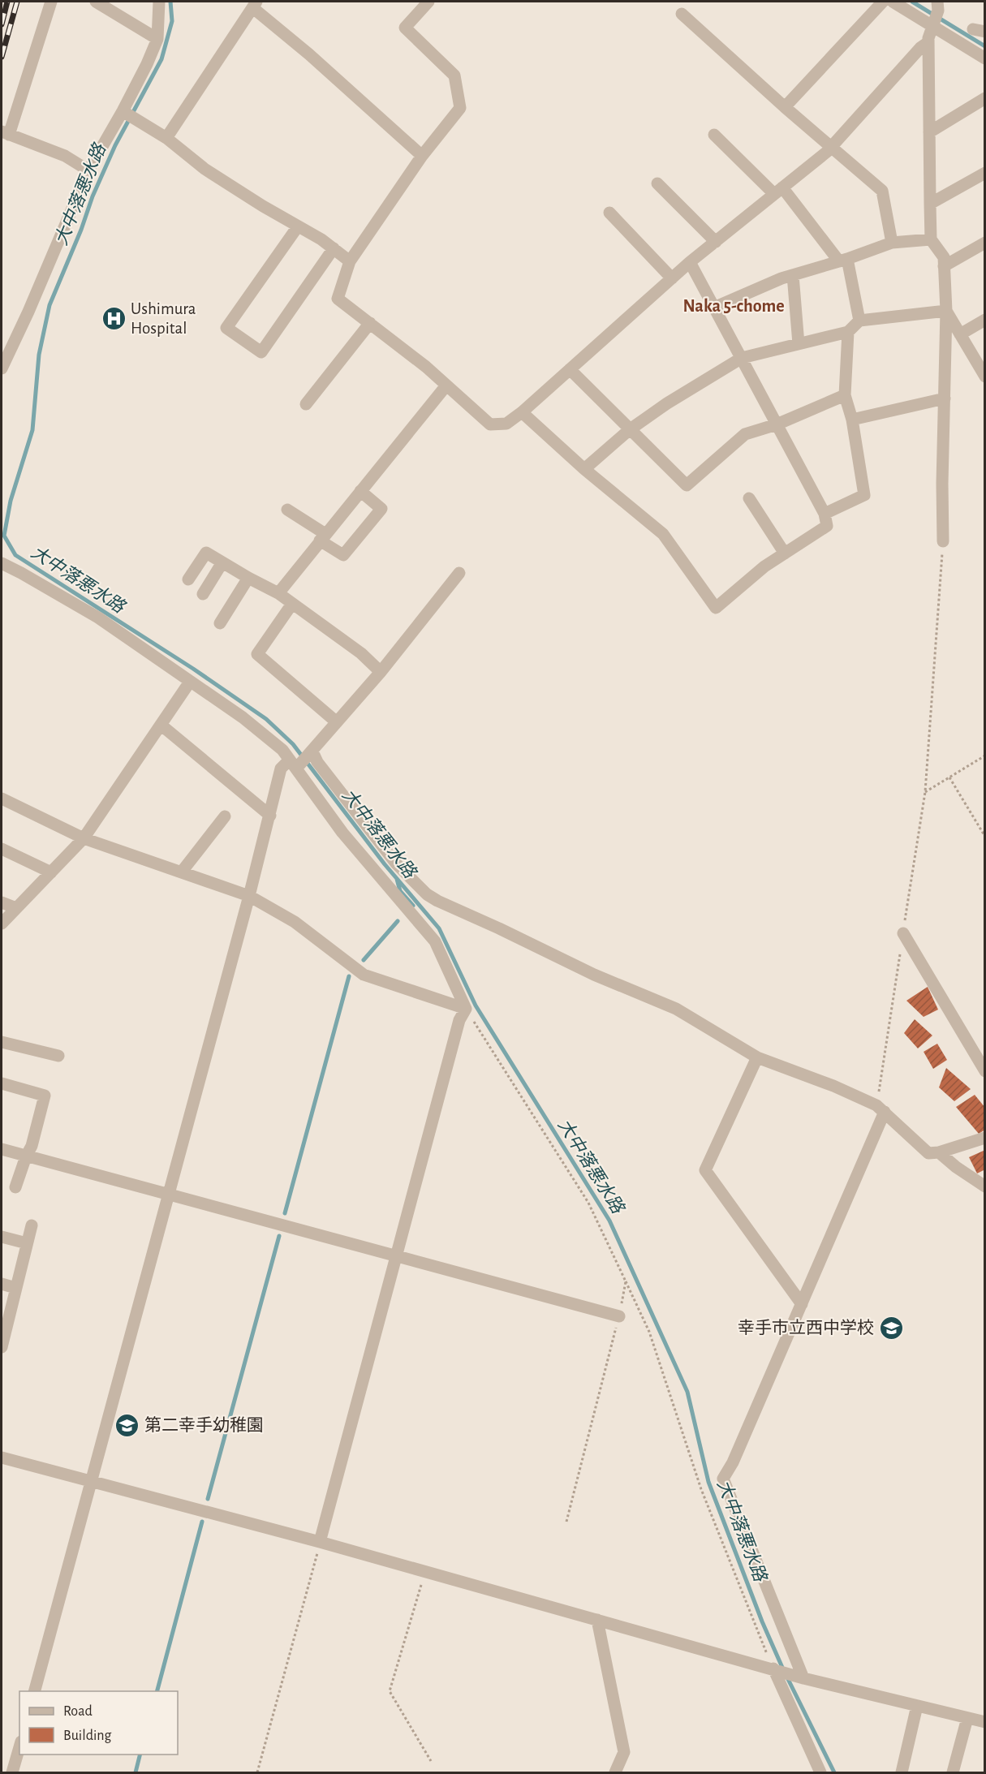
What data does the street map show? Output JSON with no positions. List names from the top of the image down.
{
  "districts": ["Naka 5-chome"],
  "water": ["大中落悪水路"],
  "places": {
    "hospital": ["Ushimura Hospital"],
    "school or university": ["幸手市立西中学校", "第二幸手幼稚園"]
  },
  "legend": ["Road", "Building"]
}
